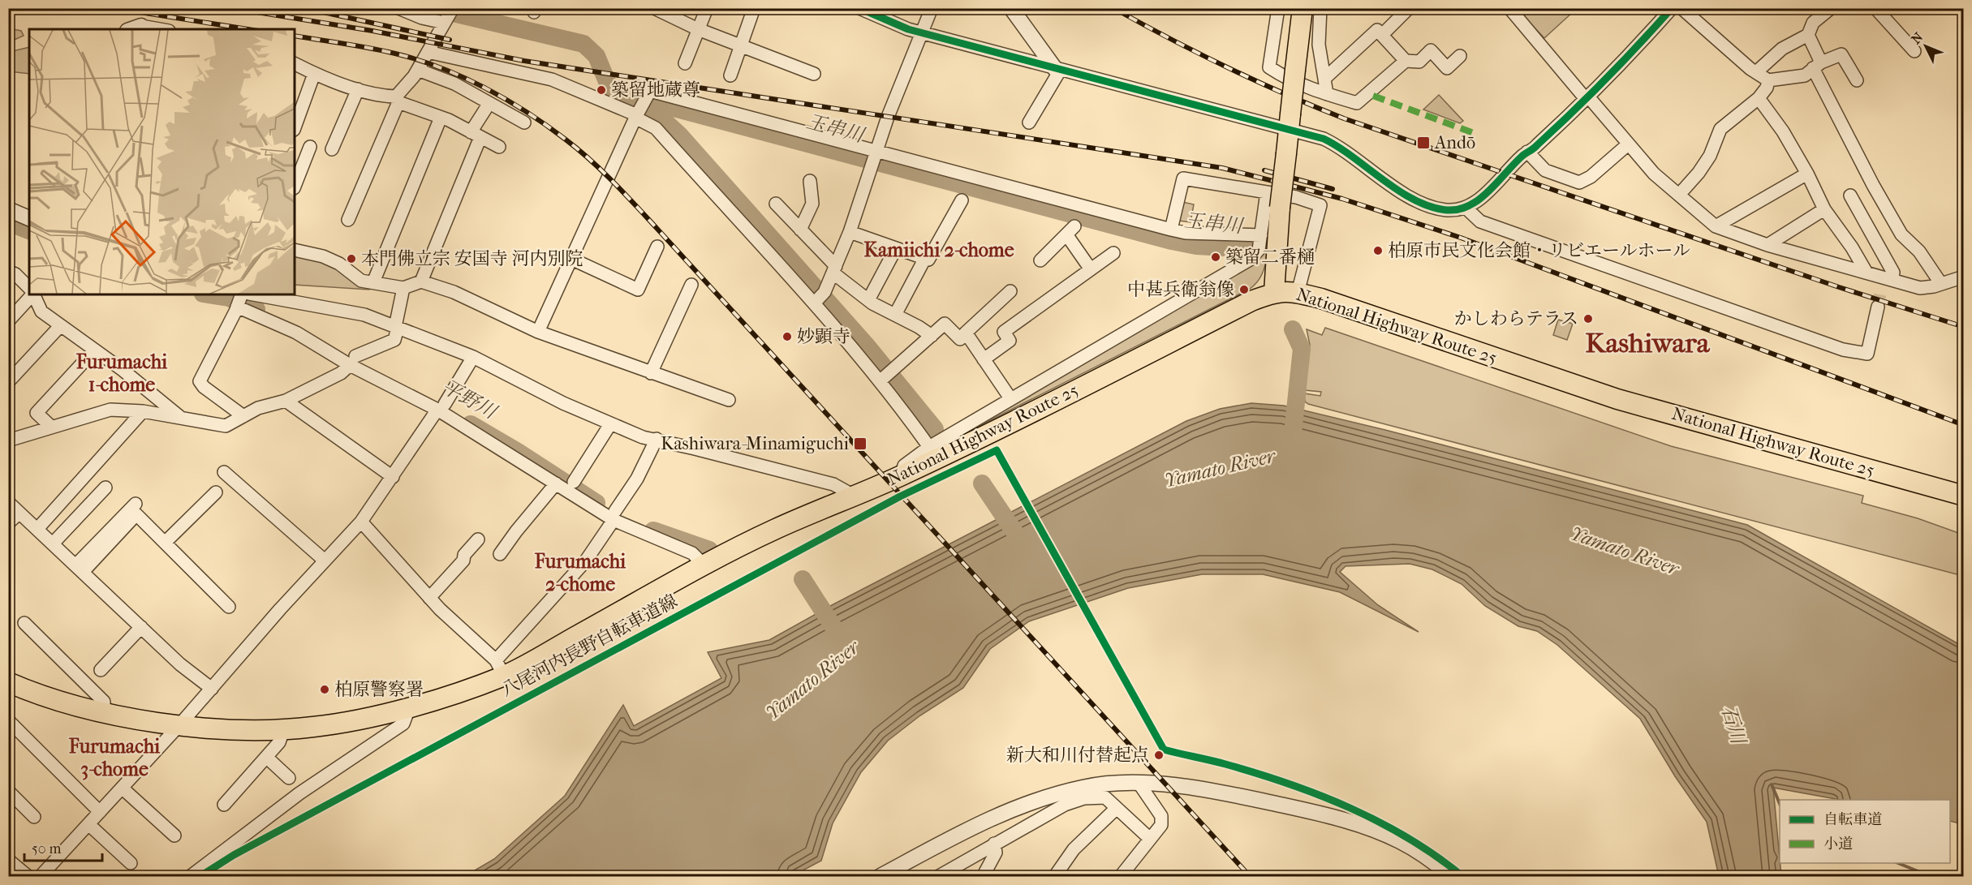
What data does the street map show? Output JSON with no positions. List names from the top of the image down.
{
  "streets": {
    "highway": ["National Highway Route 25"],
    "cycle path": ["八尾河内長野自転車道線"]
  },
  "districts": [
    "Kamiichi 2-chome",
    "Kashiwara",
    "Furumachi 1-chome",
    "Furumachi 2-chome",
    "Furumachi 3-chome"
  ],
  "water": [
    "玉串川",
    "平野川",
    "Yamato River",
    "石川"
  ],
  "places": {
    "other": [
      "築留地蔵尊",
      "柏原市民文化会館・リビエールホール",
      "築留二番樋",
      "本門佛立宗 安国寺 河内別院",
      "中甚兵衛翁像",
      "かしわらテラス",
      "妙顕寺",
      "柏原警察署",
      "新大和川付替起点"
    ],
    "transit": ["Andō", "Kashiwara-Minamiguchi"]
  },
  "legend": ["自転車道", "小道"],
  "scale_bar": "50 m",
  "north": "top left"
}
